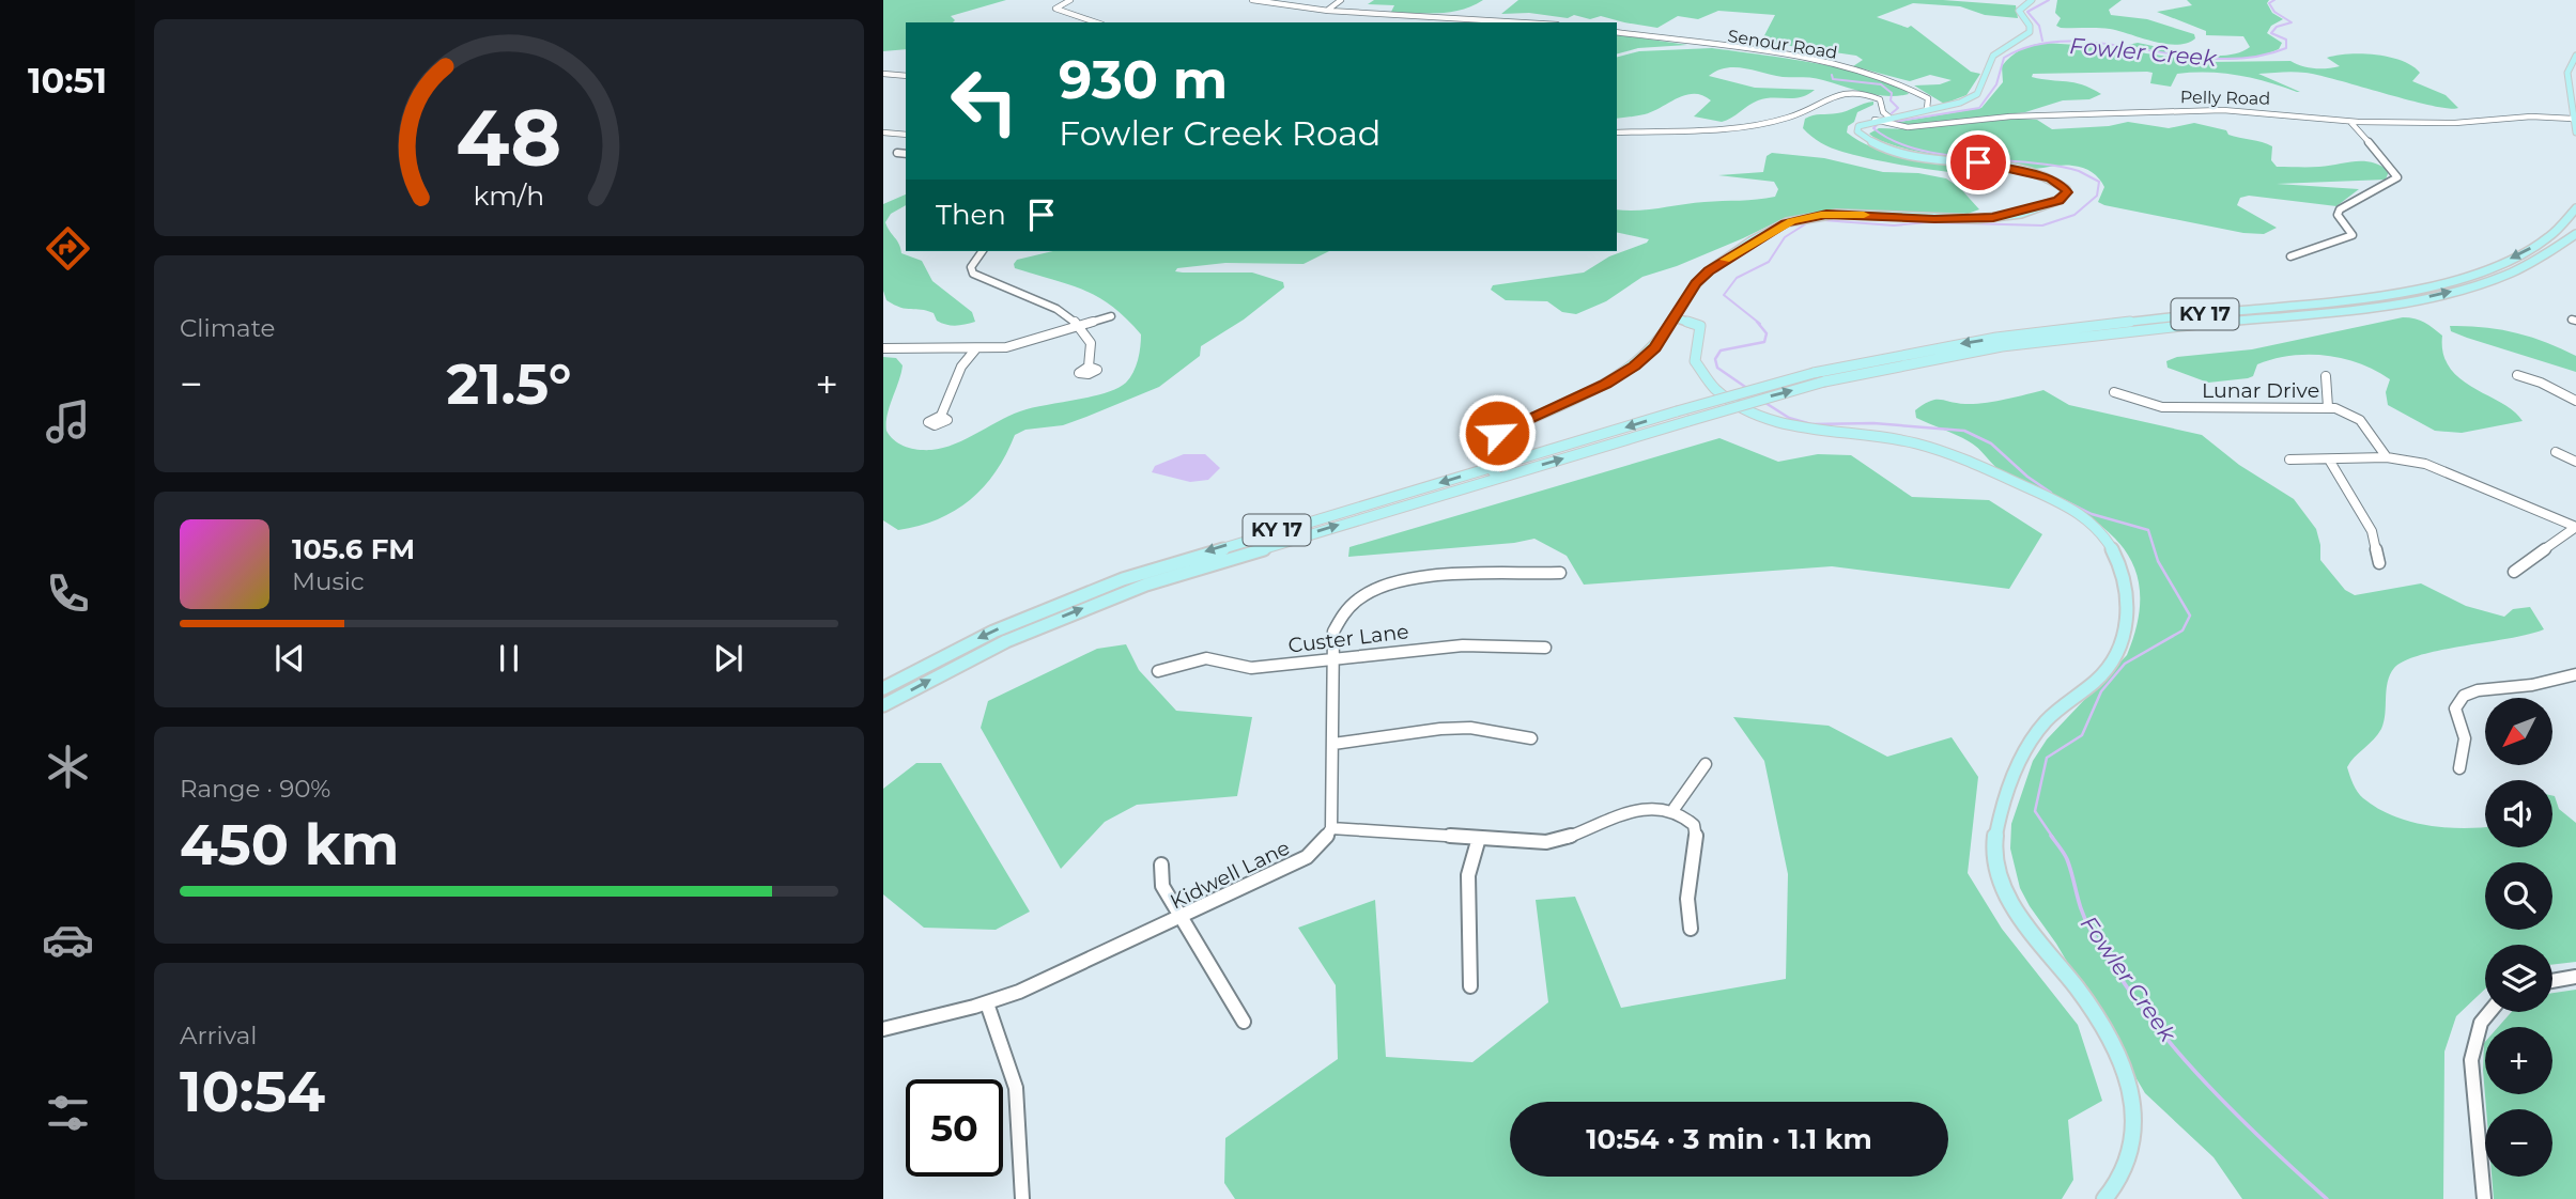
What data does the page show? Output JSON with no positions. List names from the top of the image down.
{
  "streets": {
    "main road": ["KY 17"],
    "street": [
      "Senour Road",
      "Pelly Road",
      "Lunar Drive",
      "Custer Lane",
      "Kidwell Lane"
    ]
  },
  "water": ["Fowler Creek"],
  "north": "bottom left",
  "page": {
    "tabs": "10:51",
    "turn": ["930 m", "Fowler Creek Road"],
    "then": "Then",
    "tile": [
      "Climate",
      ["Range · 90%", "450 km"],
      ["Arrival", "10:54"]
    ],
    "heat": ["−", "21.5°", "+"],
    "song": ["105.6 FM", "Music"],
    "map_buttons": ["+", "−"],
    "limit": "50",
    "trip": "10:54 · 3 min · 1.1 km",
    "gauge": ["48", "km/h"]
  }
}
